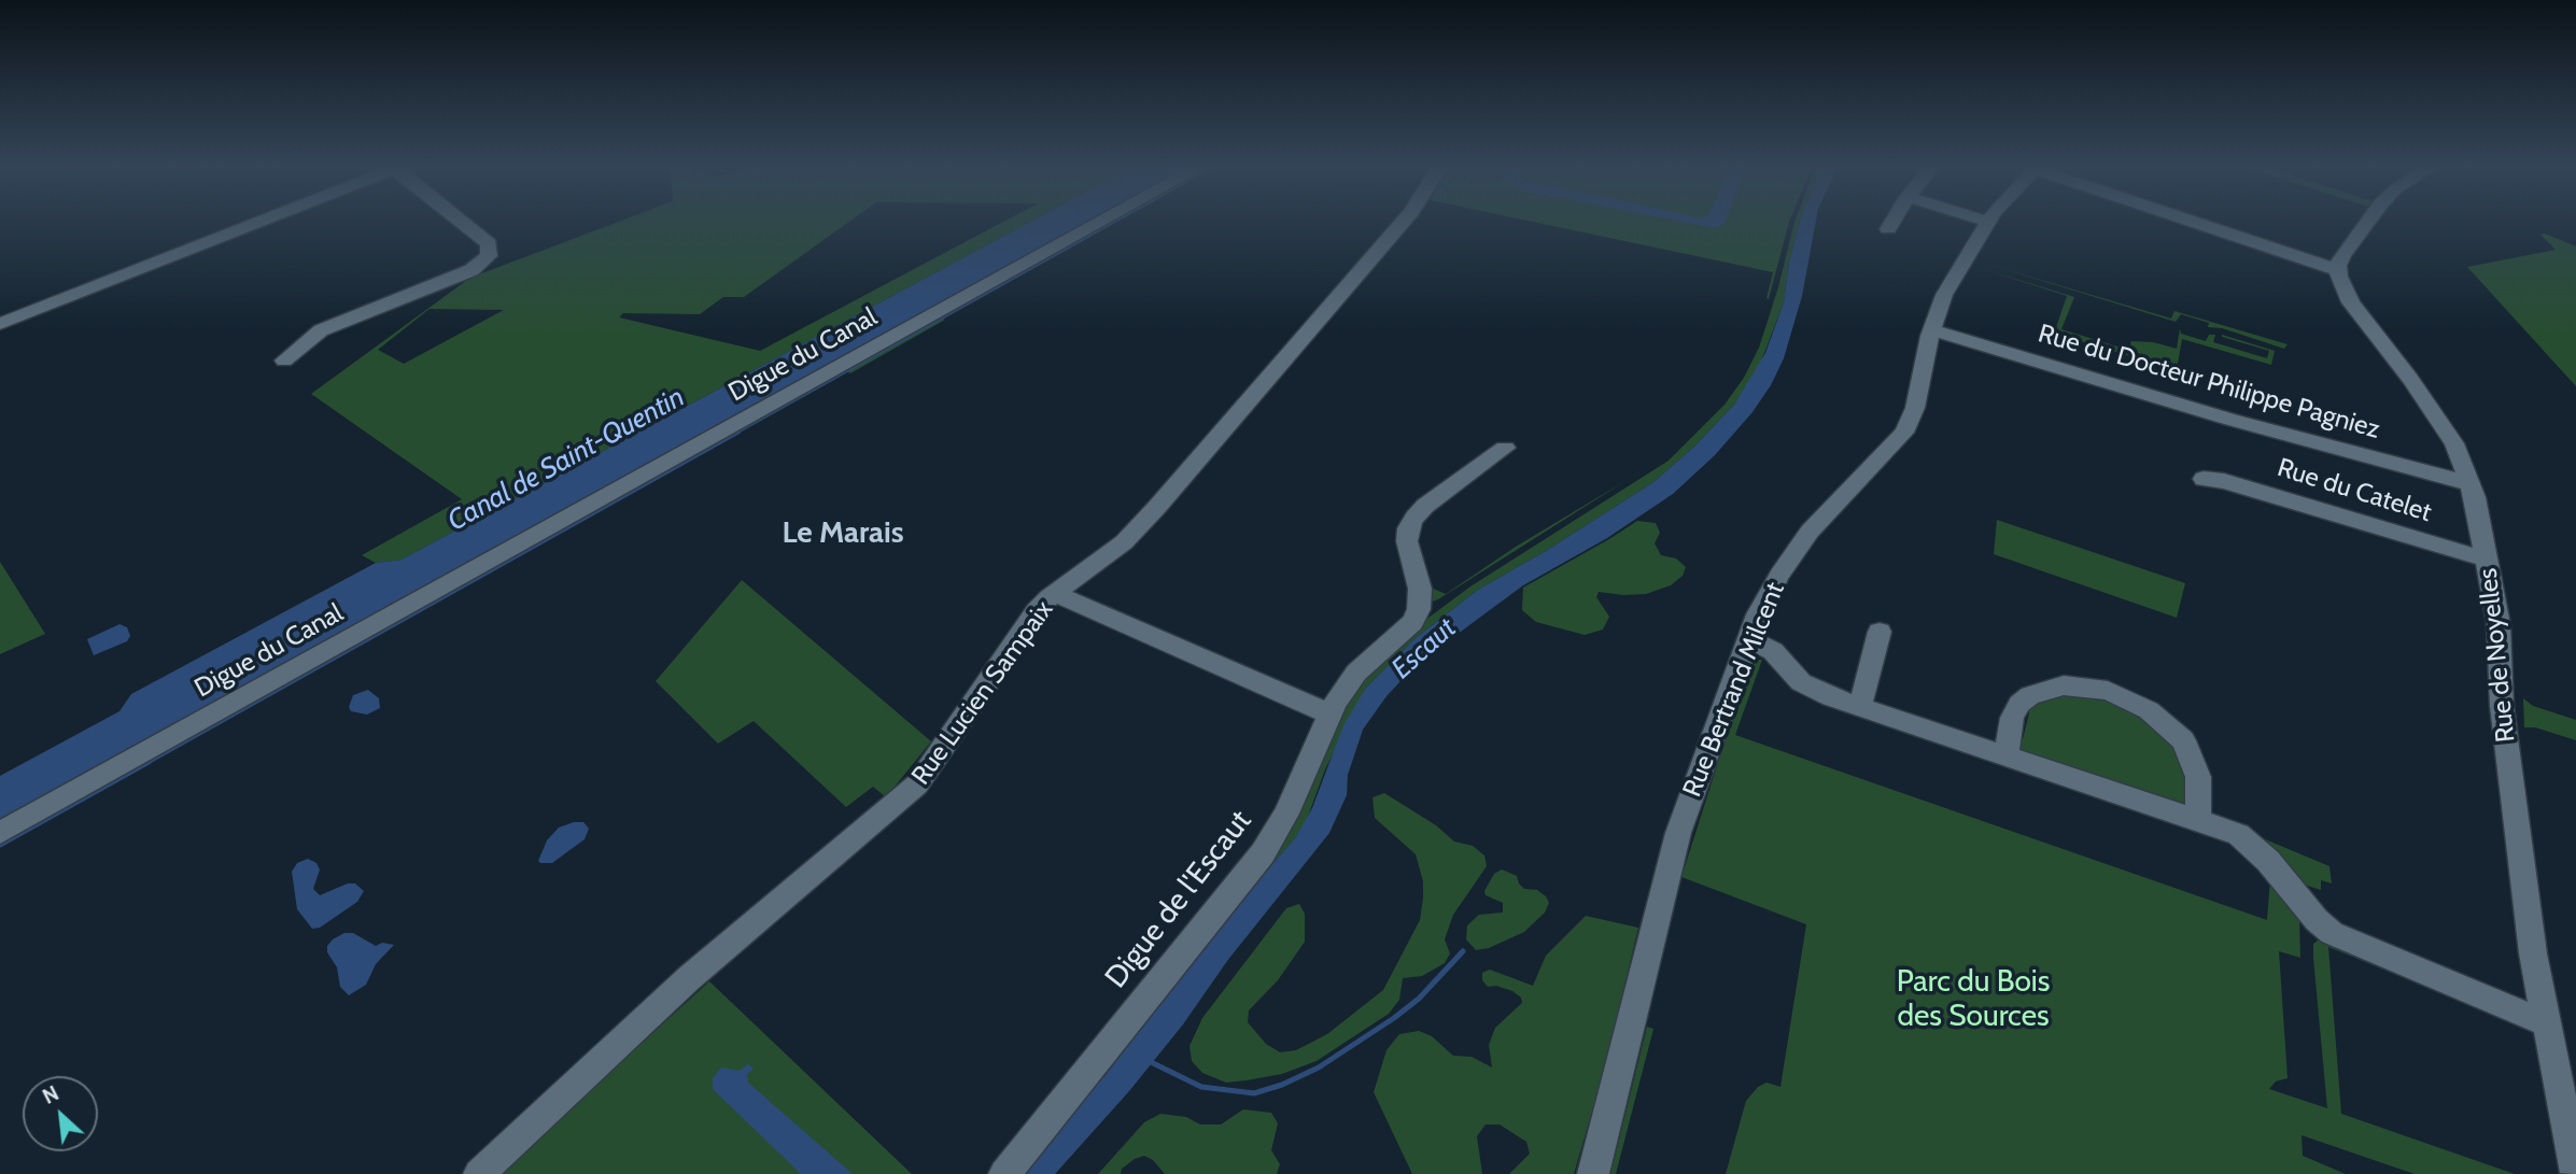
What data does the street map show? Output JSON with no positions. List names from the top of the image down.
{
  "streets": {
    "street": [
      "Digue du Canal",
      "Rue du Docteur Philippe Pagniez",
      "Rue du Catelet",
      "Rue de Noyelles",
      "Rue Bertrand Milcent",
      "Rue Lucien Sampaix",
      "Digue de l'Escaut"
    ]
  },
  "crossings": [
    ["Rue du Docteur Philippe Pagniez", "Rue de Noyelles"],
    ["Rue du Docteur Philippe Pagniez", "Rue Bertrand Milcent"],
    ["Rue du Catelet", "Rue de Noyelles"]
  ],
  "districts": ["Le Marais"],
  "water": ["Canal de Saint-Quentin", "Escaut"],
  "parks": ["Parc du Bois des Sources"],
  "north": "top left"
}
